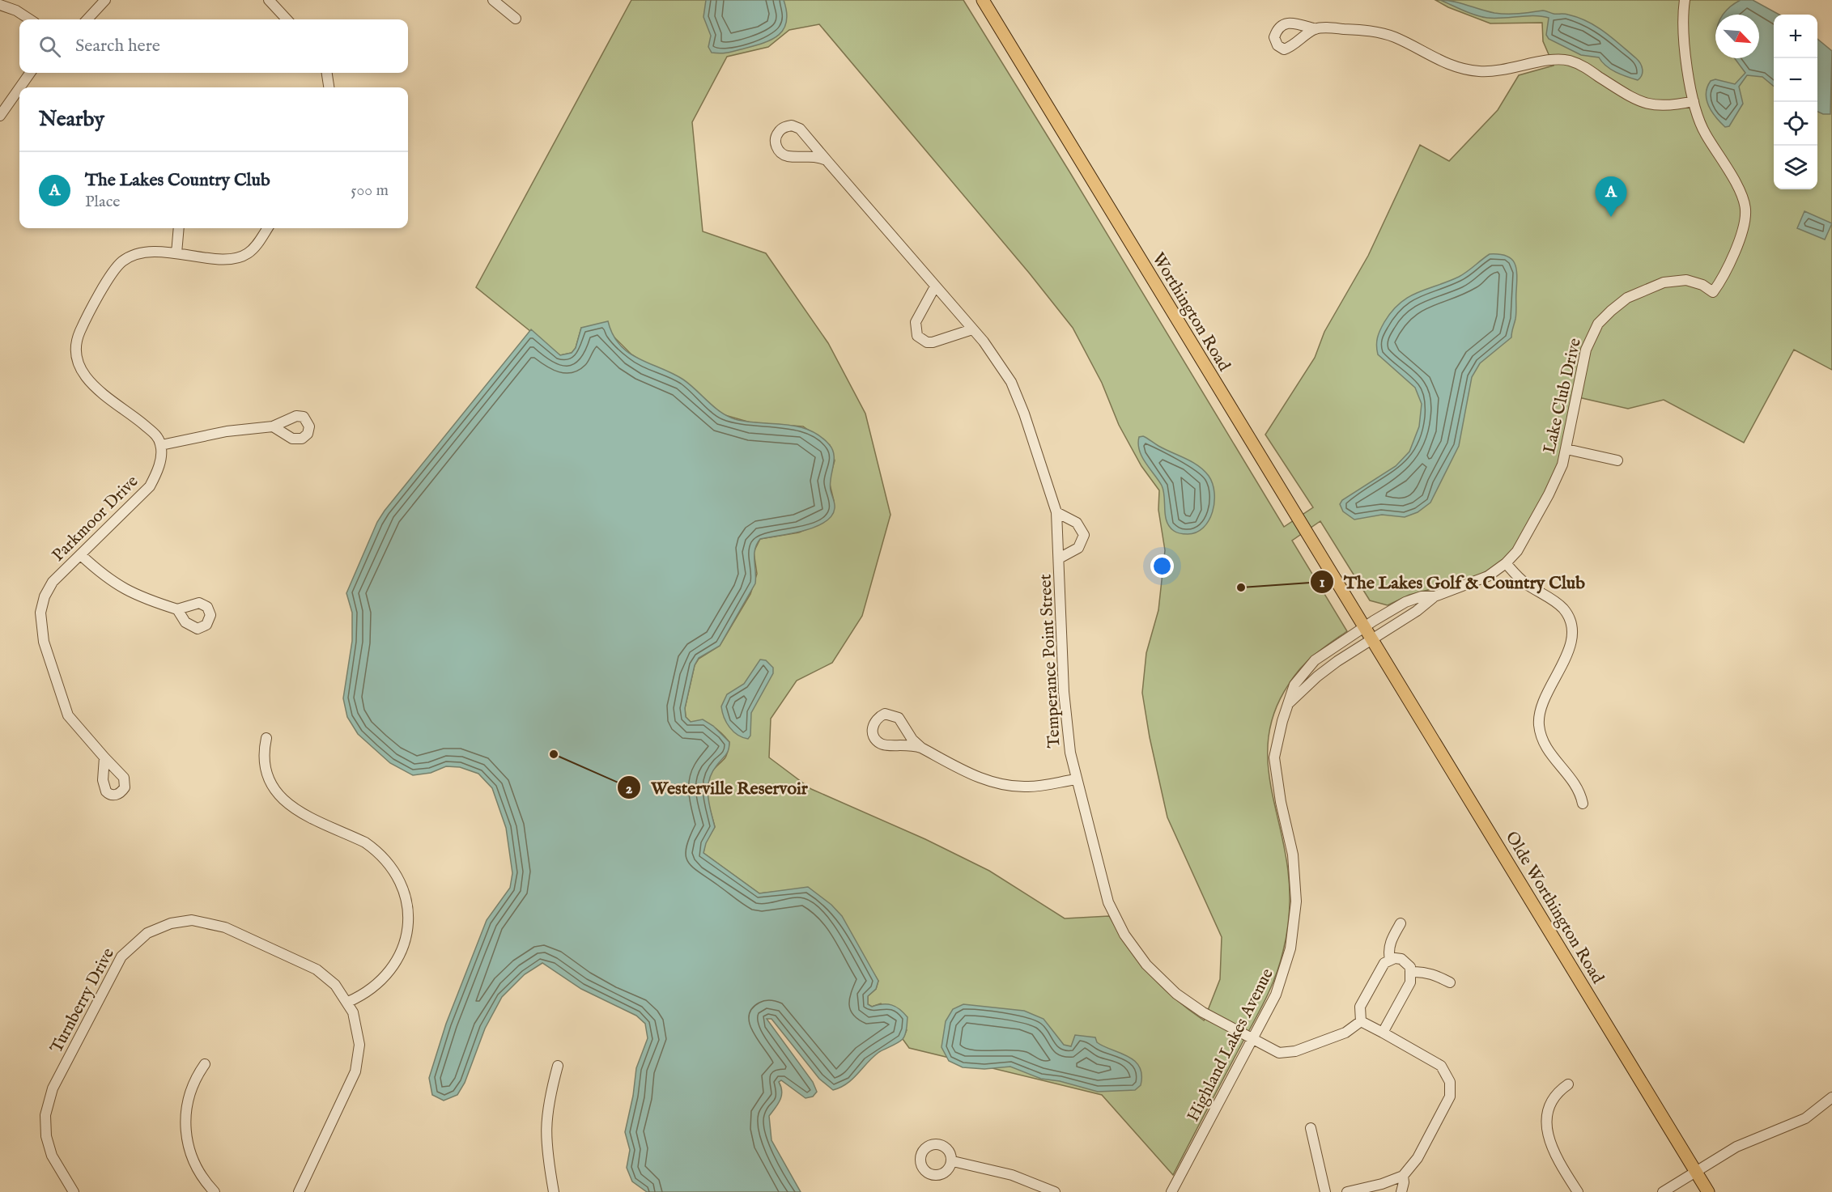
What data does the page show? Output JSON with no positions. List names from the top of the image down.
{
  "streets": {
    "main road": ["Worthington Road", "Olde Worthington Road"],
    "street": [
      "Lake Club Drive",
      "Parkmoor Drive",
      "Temperance Point Street",
      "Turnberry Drive",
      "Highland Lakes Avenue"
    ]
  },
  "crossings": [
    ["Worthington Road", "Olde Worthington Road"],
    ["Worthington Road", "Highland Lakes Avenue"],
    ["Lake Club Drive", "Highland Lakes Avenue"],
    ["Temperance Point Street", "Highland Lakes Avenue"],
    ["Olde Worthington Road", "Highland Lakes Avenue"]
  ],
  "places": ["The Lakes Golf & Country Club", "Westerville Reservoir"],
  "north": "bottom right",
  "page": {
    "map_buttons": ["+", "−"],
    "search": "Search here",
    "heading": "Nearby",
    "list": [
      {
        "mark": "A",
        "name": "The Lakes Country Club",
        "note": "Place",
        "value": "500 m"
      }
    ],
    "pins": "A"
  }
}
